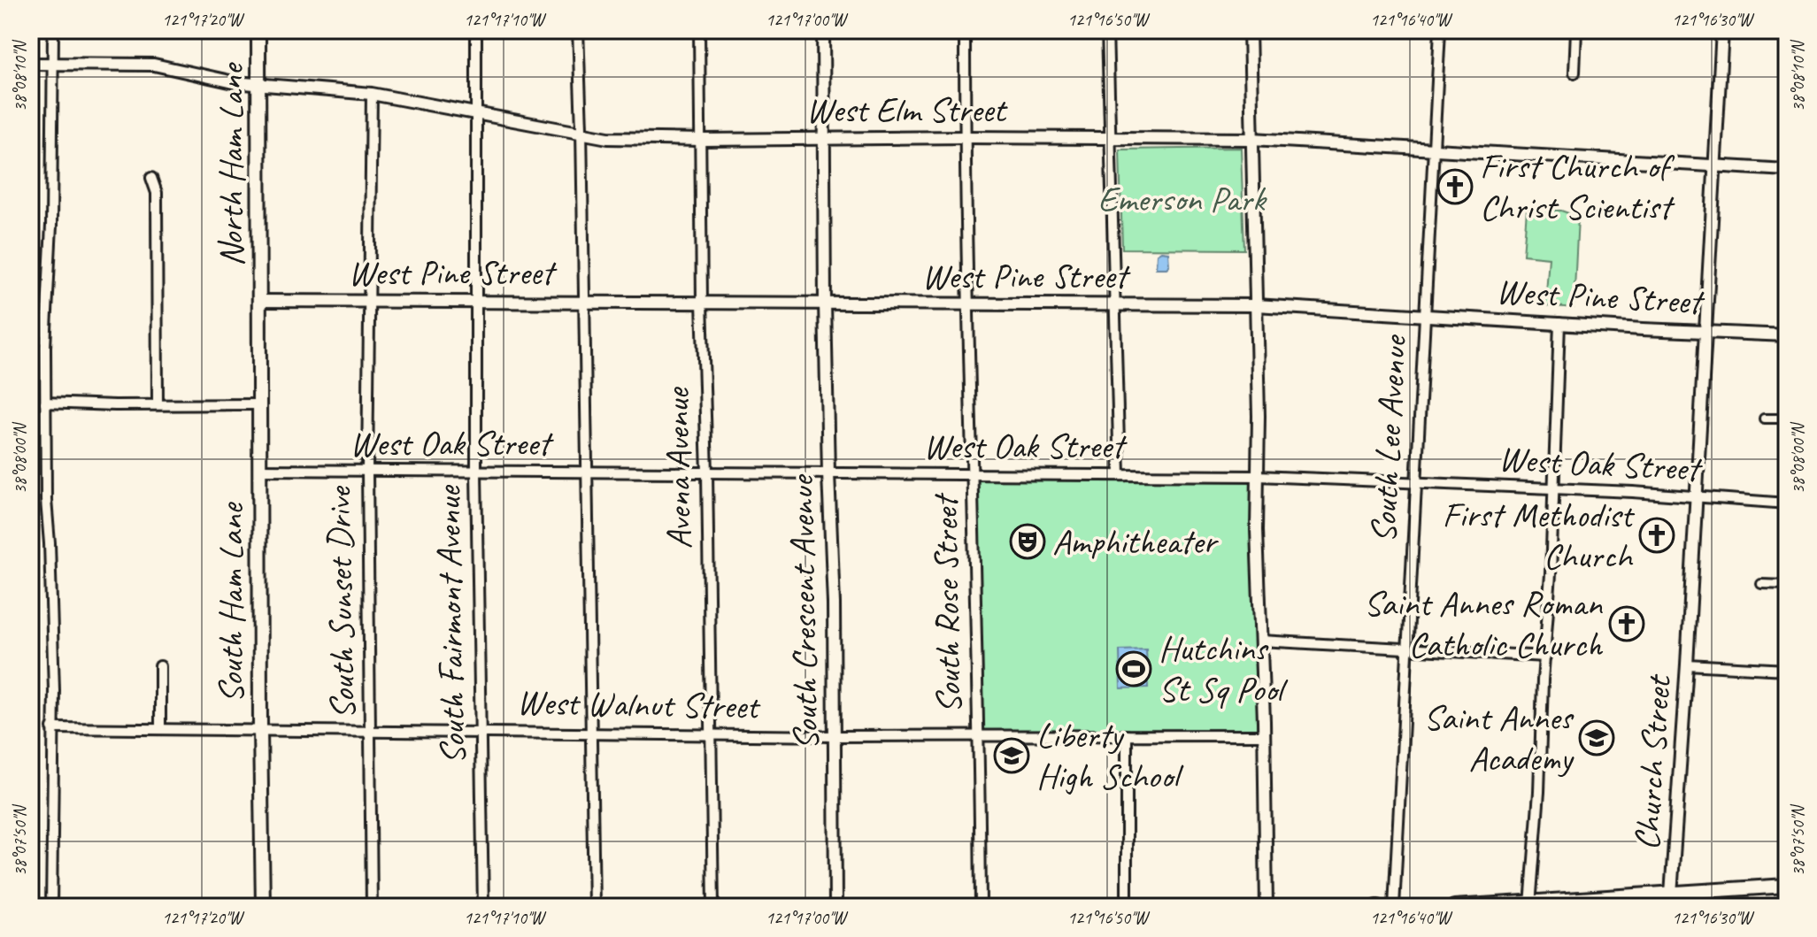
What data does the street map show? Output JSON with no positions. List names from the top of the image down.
{
  "streets": {
    "main road": ["North Ham Lane", "South Ham Lane"],
    "street": [
      "West Elm Street",
      "West Pine Street",
      "South Lee Avenue",
      "West Oak Street",
      "Avena Avenue",
      "South Sunset Drive",
      "South Rose Street",
      "South Crescent Avenue",
      "South Fairmont Avenue",
      "West Walnut Street",
      "Church Street"
    ]
  },
  "crossings": [
    ["West Elm Street", "North Ham Lane"],
    ["West Elm Street", "South Lee Avenue"],
    ["West Elm Street", "Avena Avenue"],
    ["West Elm Street", "South Sunset Drive"],
    ["West Elm Street", "South Rose Street"],
    ["West Elm Street", "South Crescent Avenue"],
    ["West Elm Street", "South Fairmont Avenue"],
    ["West Elm Street", "Church Street"],
    ["North Ham Lane", "West Pine Street"],
    ["North Ham Lane", "South Ham Lane"],
    ["West Pine Street", "South Lee Avenue"],
    ["West Pine Street", "Avena Avenue"],
    ["West Pine Street", "South Ham Lane"],
    ["West Pine Street", "South Sunset Drive"],
    ["West Pine Street", "South Rose Street"],
    ["West Pine Street", "South Crescent Avenue"],
    ["West Pine Street", "South Fairmont Avenue"],
    ["West Pine Street", "Church Street"],
    ["South Lee Avenue", "West Oak Street"],
    ["West Oak Street", "Avena Avenue"],
    ["West Oak Street", "South Ham Lane"],
    ["West Oak Street", "South Sunset Drive"],
    ["West Oak Street", "South Rose Street"],
    ["West Oak Street", "South Crescent Avenue"],
    ["West Oak Street", "South Fairmont Avenue"],
    ["West Oak Street", "Church Street"],
    ["Avena Avenue", "West Walnut Street"],
    ["South Ham Lane", "West Walnut Street"],
    ["South Sunset Drive", "West Walnut Street"],
    ["South Rose Street", "West Walnut Street"],
    ["South Crescent Avenue", "West Walnut Street"],
    ["South Fairmont Avenue", "West Walnut Street"]
  ],
  "parks": ["Emerson Park"],
  "places": {
    "church": ["First Church of Christ Scientist", "First Methodist Church", "Saint Annes Roman Catholic Church"],
    "theatre": ["Amphitheater"],
    "sports": ["Hutchins St Sq Pool"],
    "school or university": ["Saint Annes Academy", "Liberty High School"]
  },
  "coordinates": [
    "121°17'20\"W",
    "121°17'10\"W",
    "121°17'00\"W",
    "121°16'50\"W",
    "121°16'40\"W",
    "121°16'30\"W",
    "38°08'10\"N",
    "38°08'00\"N",
    "38°07'50\"N"
  ]
}
